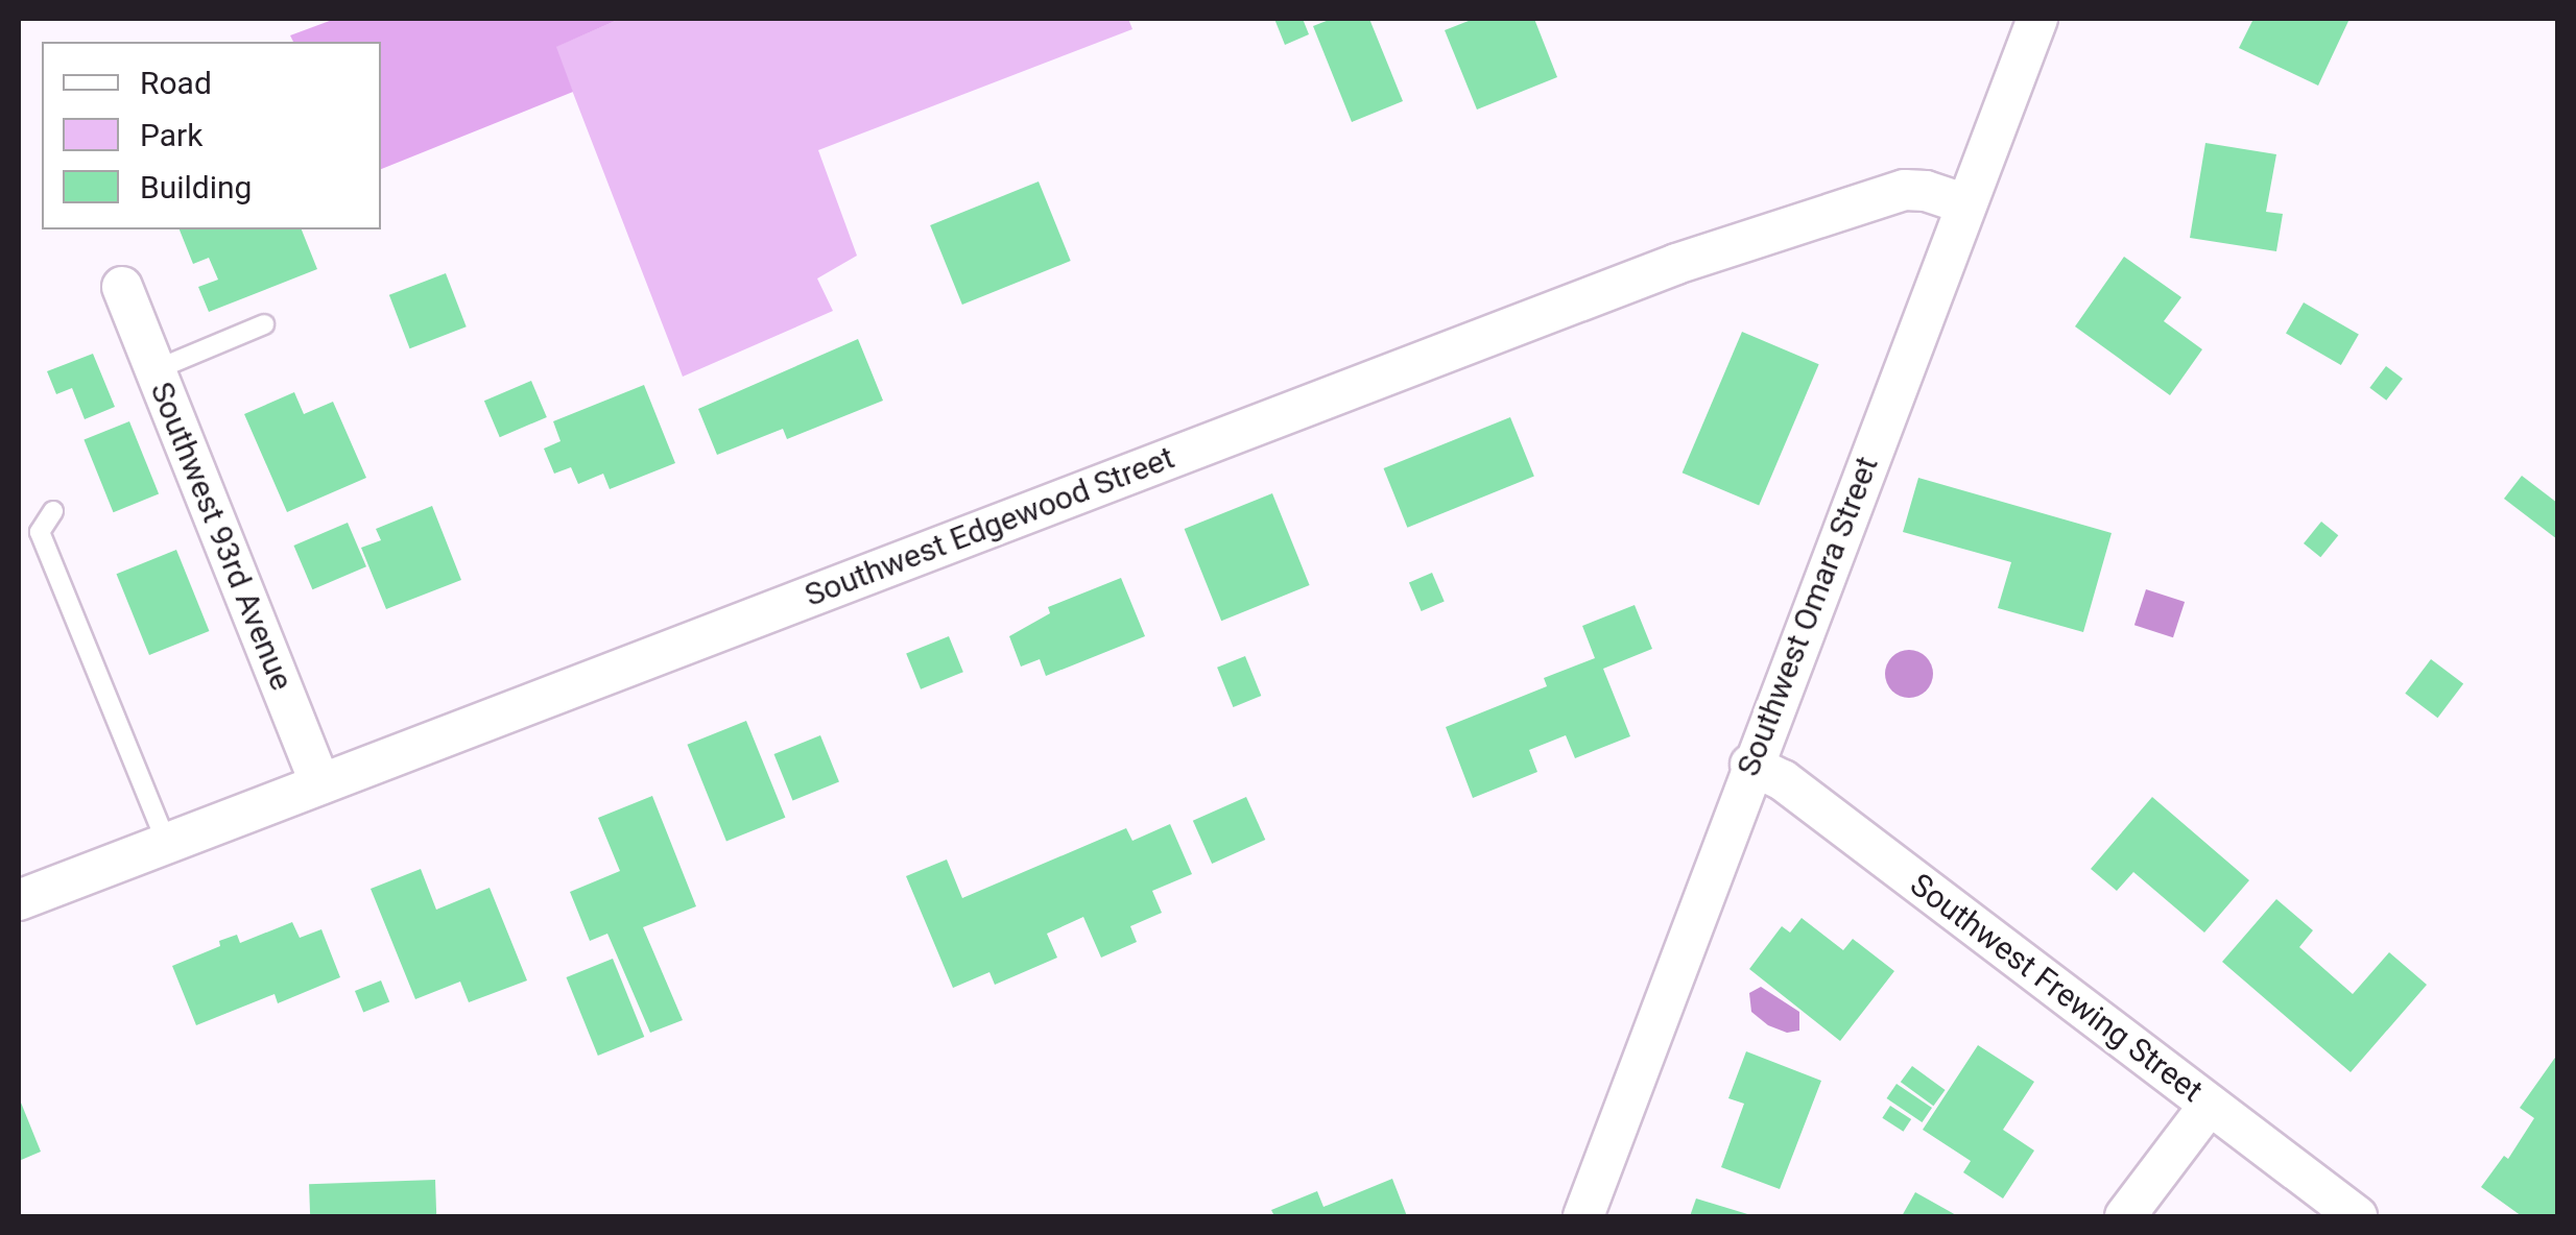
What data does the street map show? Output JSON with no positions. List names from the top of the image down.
{
  "streets": {
    "street": [
      "Southwest Edgewood Street",
      "Southwest 93rd Avenue",
      "Southwest Omara Street",
      "Southwest Frewing Street"
    ]
  },
  "crossings": [
    ["Southwest Edgewood Street", "Southwest 93rd Avenue"],
    ["Southwest Edgewood Street", "Southwest Omara Street"],
    ["Southwest Omara Street", "Southwest Frewing Street"]
  ],
  "legend": ["Road", "Park", "Building"]
}
